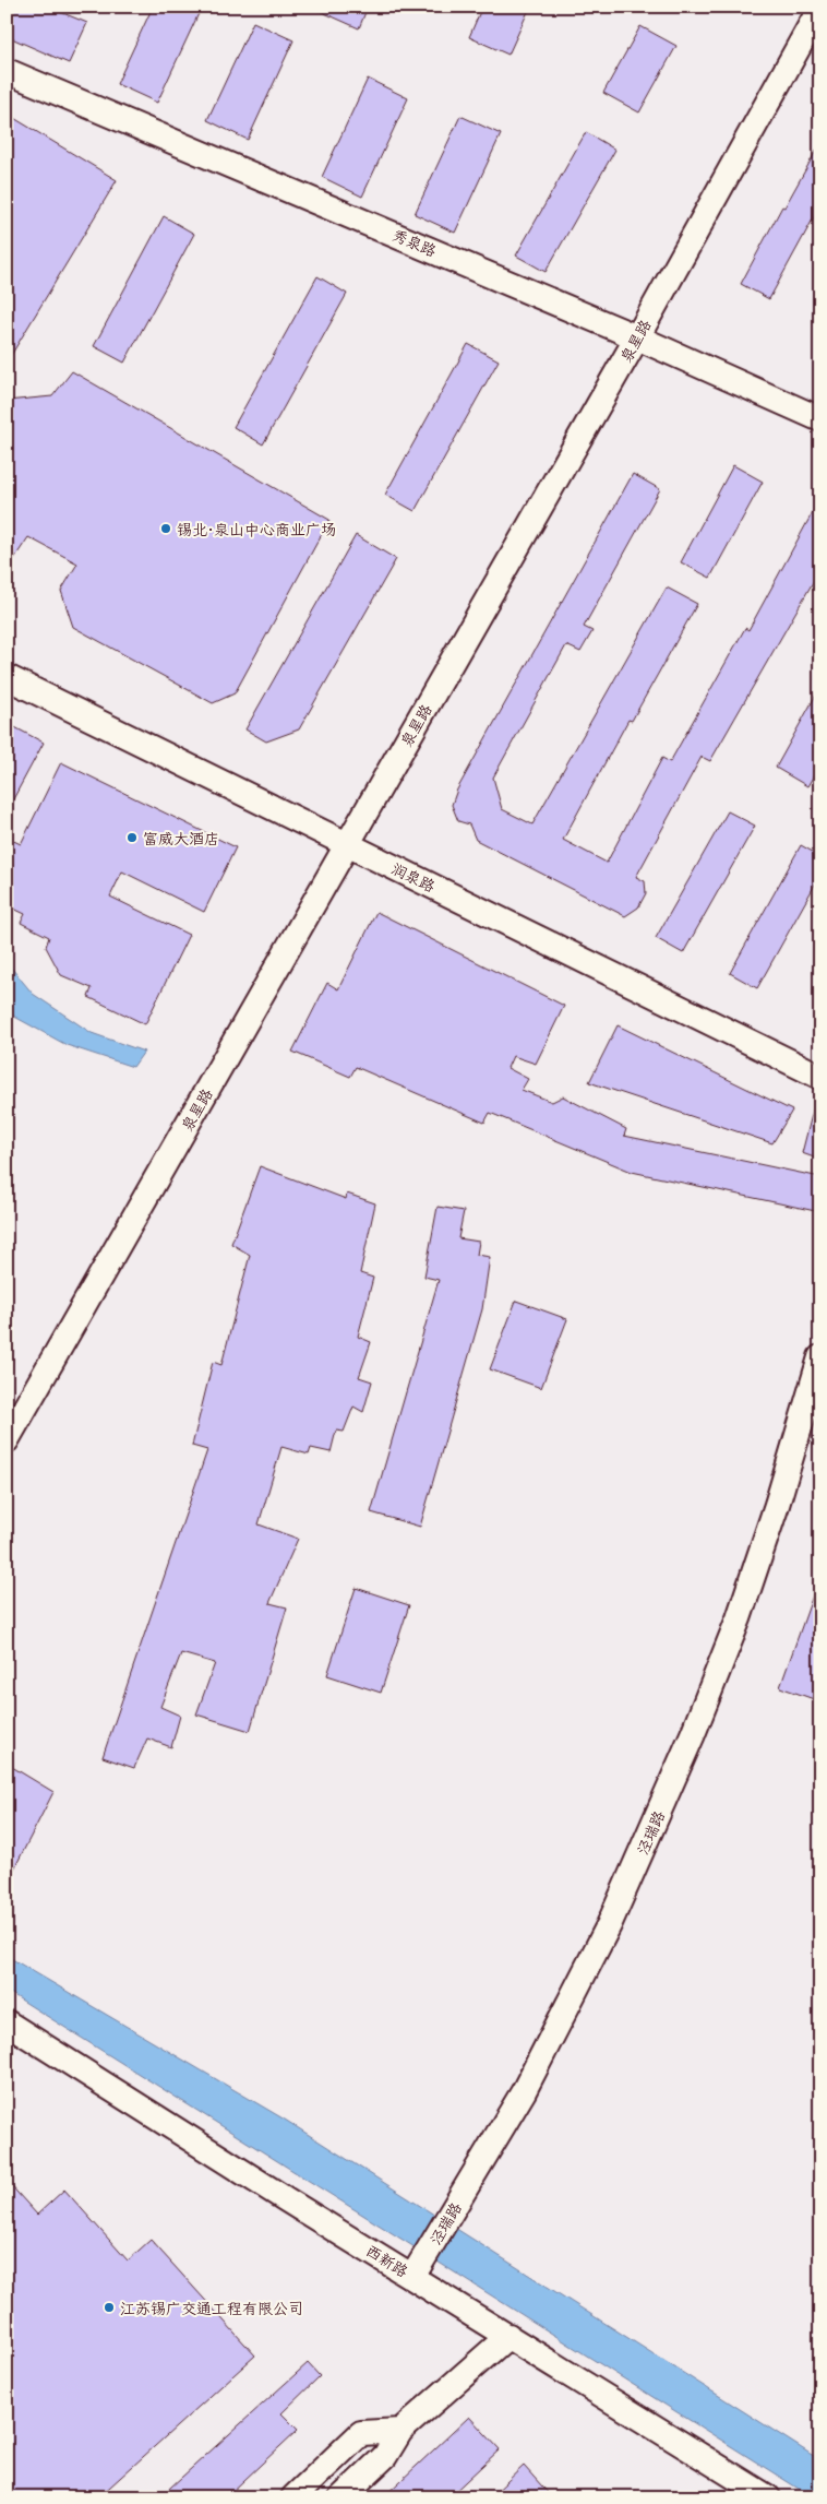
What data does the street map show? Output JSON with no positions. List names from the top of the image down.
{
  "streets": {
    "street": [
      "秀泉路",
      "泉星路",
      "润泉路",
      "泾瑞路",
      "西新路"
    ]
  },
  "crossings": [
    ["秀泉路", "泉星路"],
    ["泉星路", "润泉路"],
    ["泾瑞路", "西新路"]
  ],
  "places": ["锡北·泉山中心商业广场", "富威大酒店", "江苏锡广交通工程有限公司"]
}
